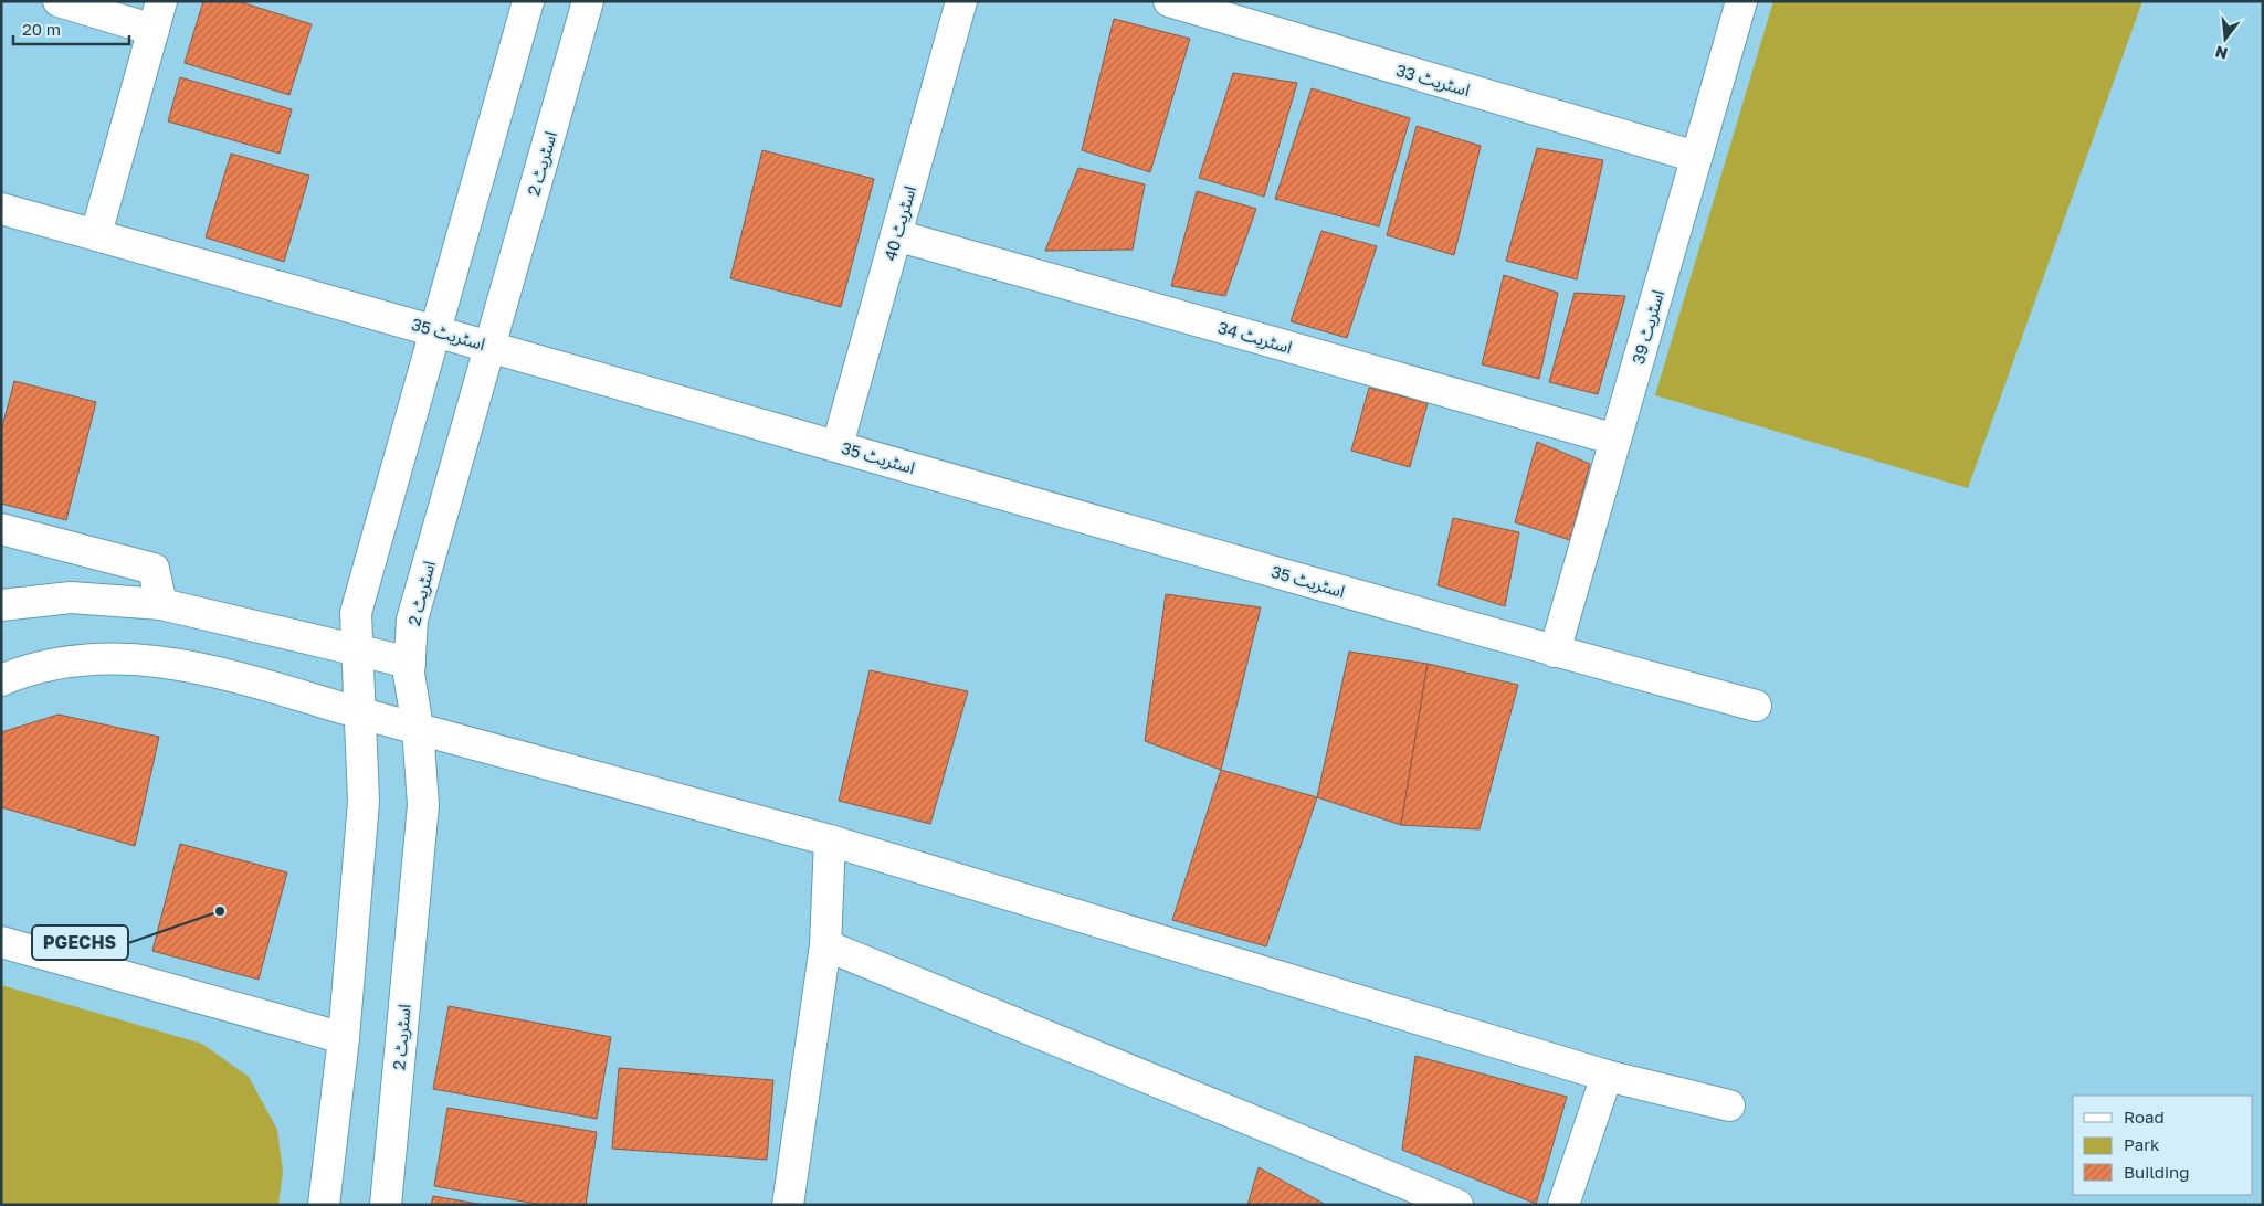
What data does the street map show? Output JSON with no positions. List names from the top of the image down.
{
  "streets": {
    "street": [
      "اسٹریٹ 33",
      "اسٹریٹ 2",
      "اسٹریٹ 40",
      "اسٹریٹ 39",
      "اسٹریٹ 35",
      "اسٹریٹ 34"
    ]
  },
  "crossings": [
    ["اسٹریٹ 33", "اسٹریٹ 39"],
    ["اسٹریٹ 2", "اسٹریٹ 35"],
    ["اسٹریٹ 40", "اسٹریٹ 35"],
    ["اسٹریٹ 40", "اسٹریٹ 34"],
    ["اسٹریٹ 39", "اسٹریٹ 35"],
    ["اسٹریٹ 39", "اسٹریٹ 34"]
  ],
  "places": ["PGECHS"],
  "legend": ["Road", "Park", "Building"],
  "scale_bar": "20 m",
  "north": "bottom"
}
